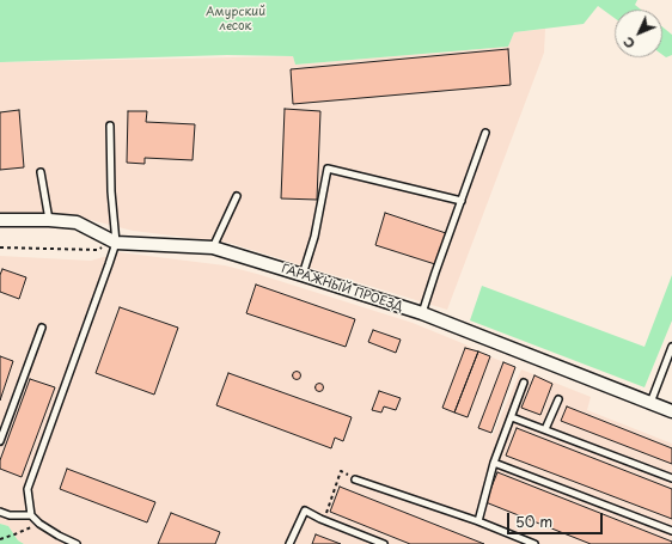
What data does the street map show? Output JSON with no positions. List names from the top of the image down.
{
  "streets": {
    "street": ["ГАРАЖНЫЙ ПРОЕЗД"]
  },
  "parks": ["Амурский лесок"],
  "scale_bar": "50 m",
  "north": "bottom left"
}
